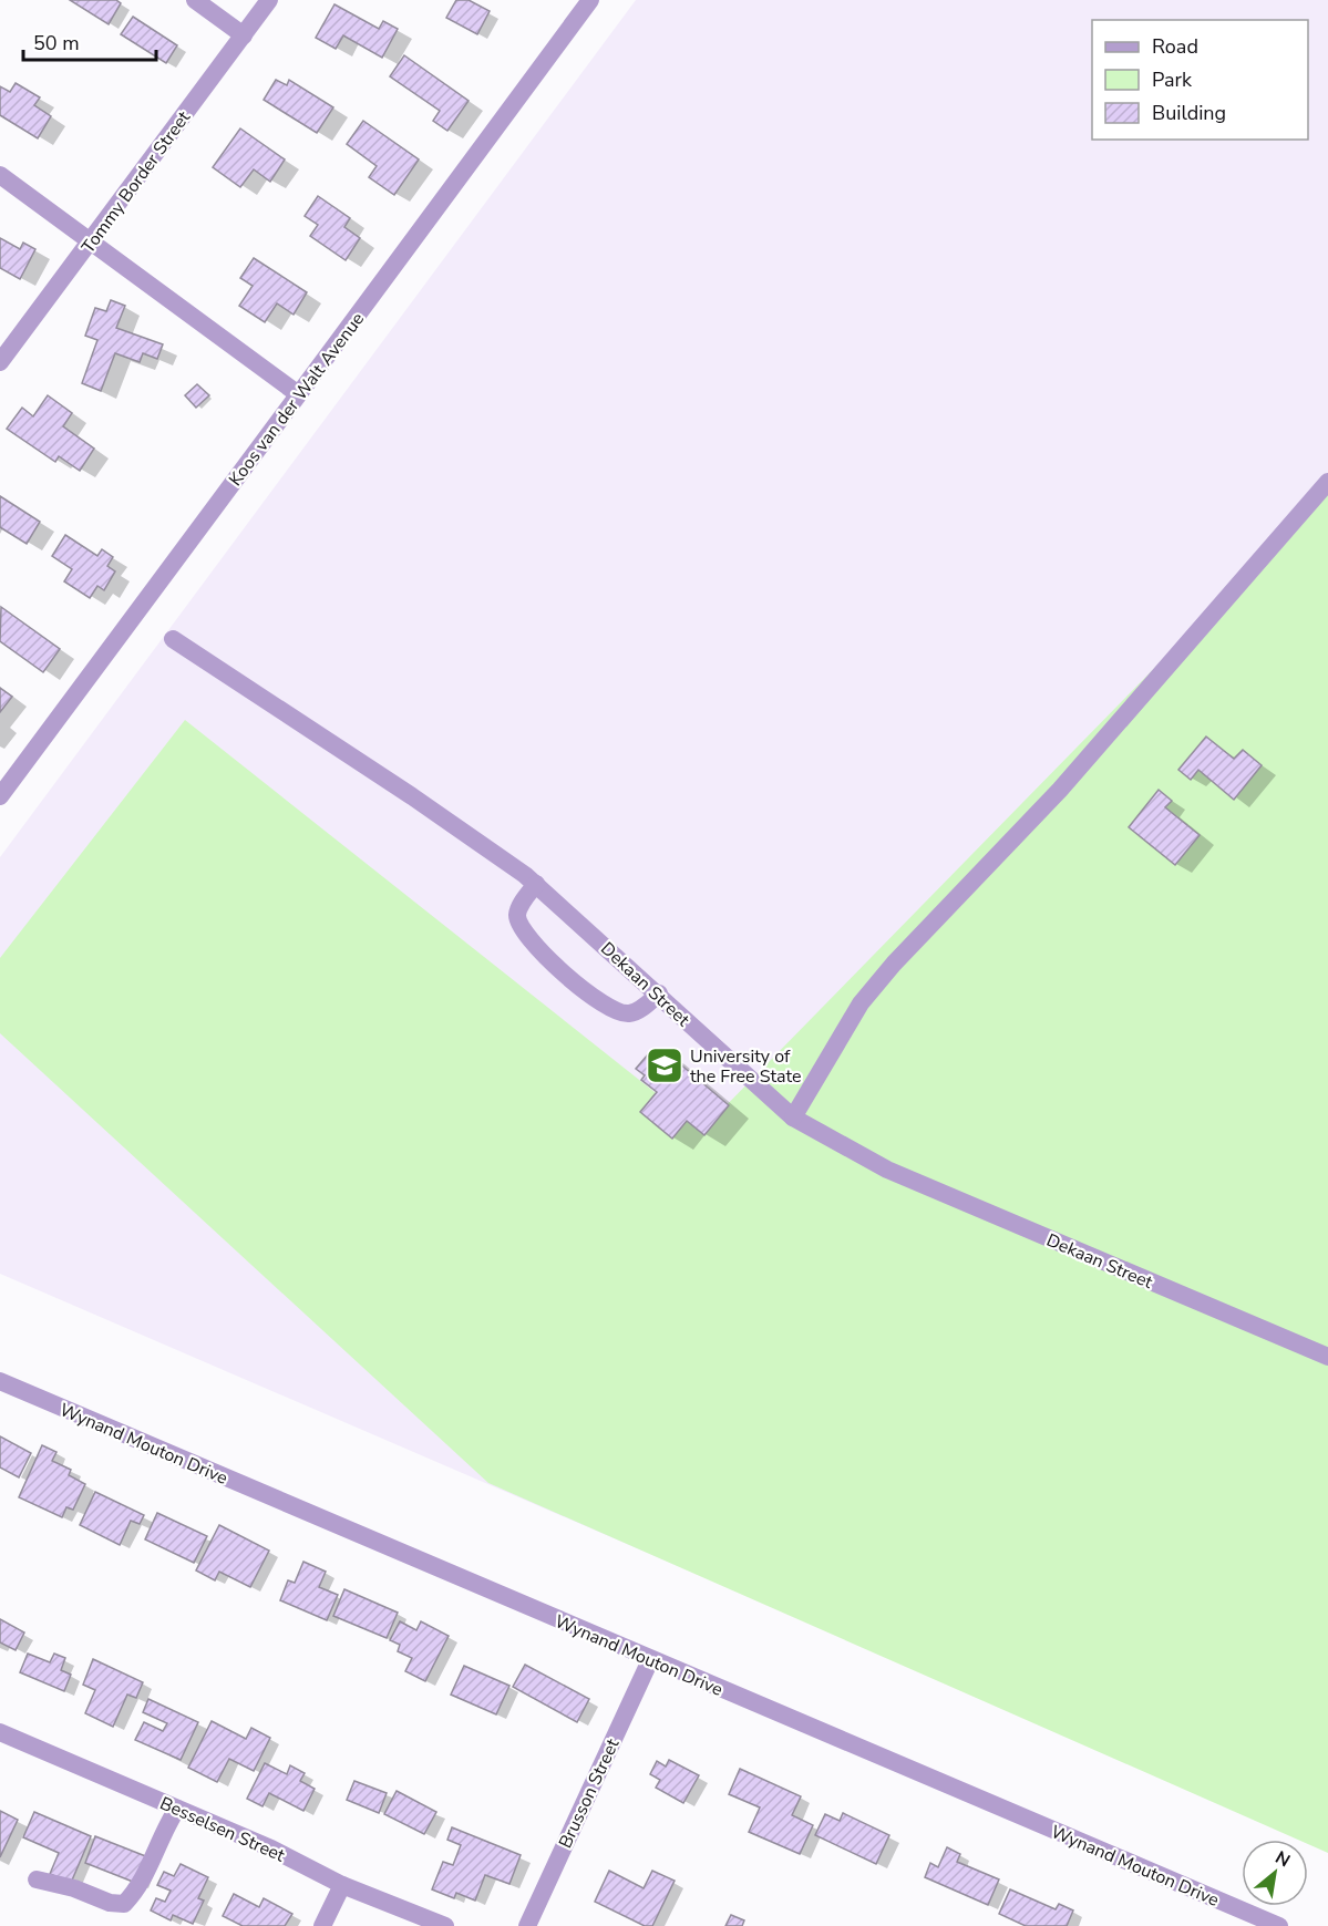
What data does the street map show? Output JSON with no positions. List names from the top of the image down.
{
  "streets": {
    "street": [
      "Tommy Border Street",
      "Koos van der Walt Avenue",
      "Dekaan Street",
      "Wynand Mouton Drive",
      "Brusson Street",
      "Besselsen Street"
    ]
  },
  "crossings": [
    ["Wynand Mouton Drive", "Brusson Street"]
  ],
  "places": {
    "school or university": ["University of the Free State"]
  },
  "legend": ["Road", "Park", "Building"],
  "scale_bar": "50 m",
  "north": "top right"
}
